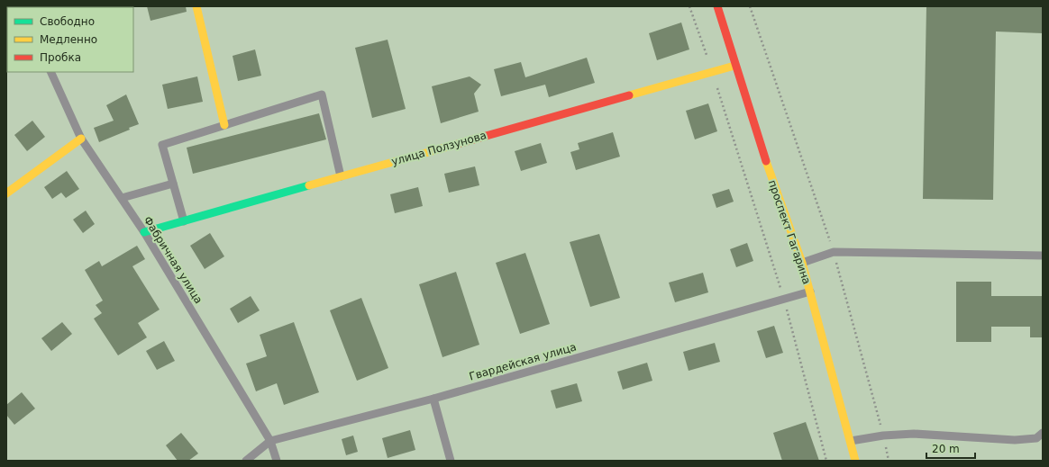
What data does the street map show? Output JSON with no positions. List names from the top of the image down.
{
  "streets": {
    "street": ["улица Ползунова", "проспект Гагарина"],
    "lane": ["Фабричная улица", "Гвардейская улица"]
  },
  "crossings": [
    ["улица Ползунова", "проспект Гагарина"],
    ["улица Ползунова", "Фабричная улица"],
    ["проспект Гагарина", "Гвардейская улица"],
    ["Фабричная улица", "Гвардейская улица"]
  ],
  "legend": ["Свободно", "Медленно", "Пробка"],
  "scale_bar": "20 m"
}
